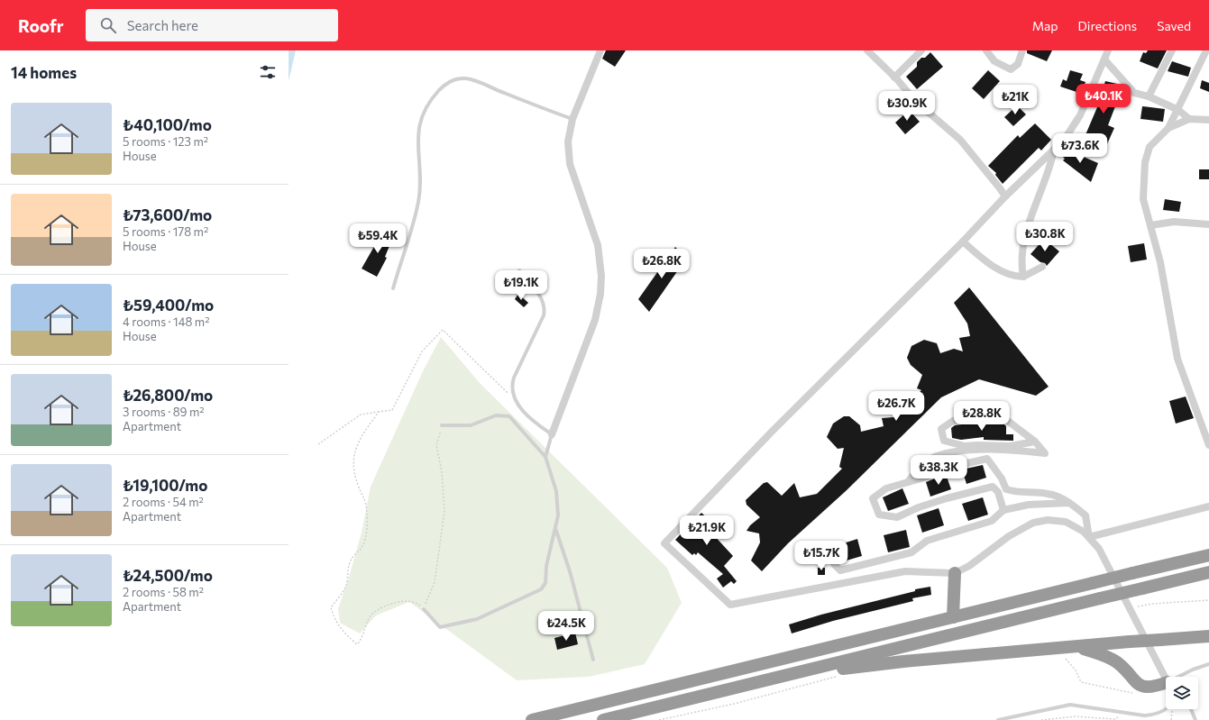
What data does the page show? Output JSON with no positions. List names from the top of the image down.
{
  "page": {
    "header": "Roofr",
    "search": "Search here",
    "nav": ["Map", "Directions", "Saved"],
    "heading": "14 homes",
    "price": [
      "₺40.1K",
      "₺21K",
      "₺30.9K",
      "₺73.6K",
      "₺30.8K",
      "₺59.4K",
      "₺26.8K",
      "₺19.1K",
      "₺26.7K",
      "₺28.8K",
      "₺38.3K",
      "₺21.9K",
      "₺15.7K",
      "₺24.5K"
    ],
    "list": [
      {
        "name": "₺40,100/mo",
        "note": "5 rooms · 123 m² · House"
      },
      {
        "name": "₺73,600/mo",
        "note": "5 rooms · 178 m² · House"
      },
      {
        "name": "₺59,400/mo",
        "note": "4 rooms · 148 m² · House"
      },
      {
        "name": "₺26,800/mo",
        "note": "3 rooms · 89 m² · Apartment"
      },
      {
        "name": "₺19,100/mo",
        "note": "2 rooms · 54 m² · Apartment"
      },
      {
        "name": "₺24,500/mo",
        "note": "2 rooms · 58 m² · Apartment"
      }
    ]
  }
}
